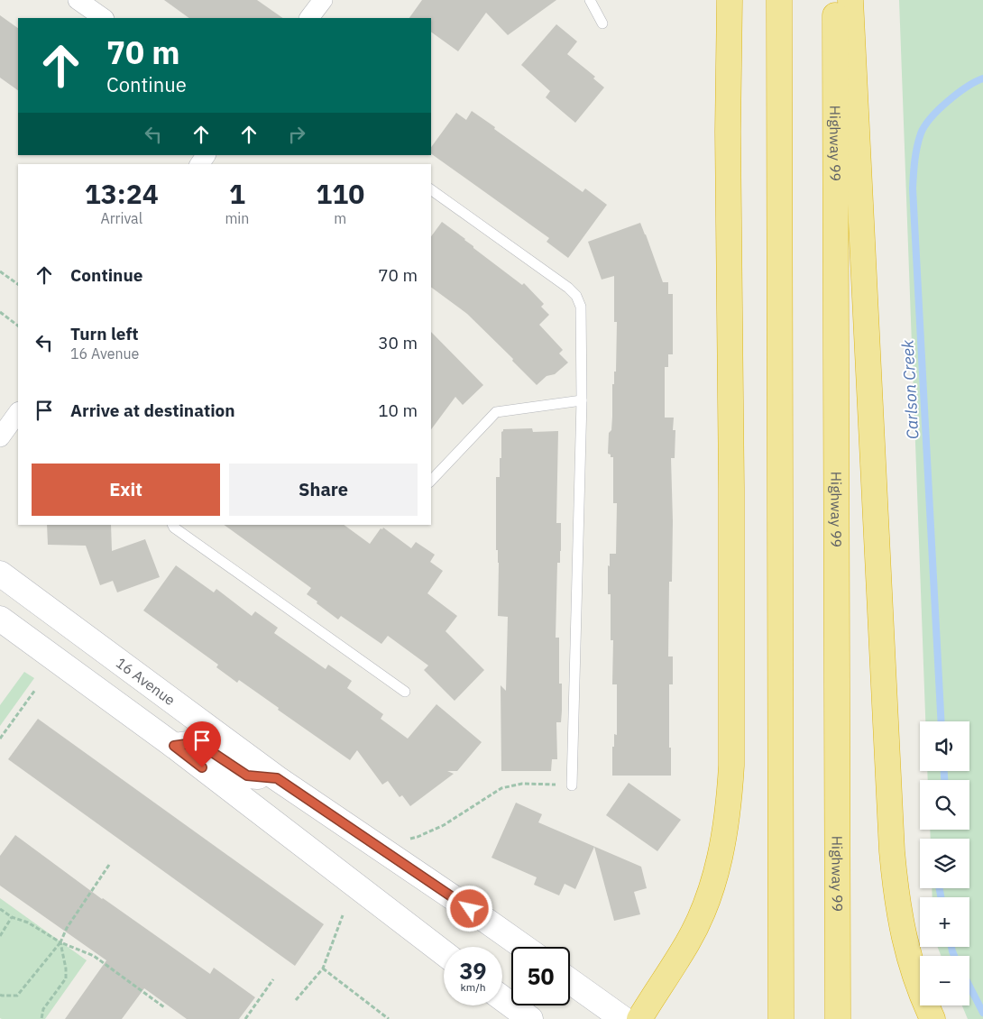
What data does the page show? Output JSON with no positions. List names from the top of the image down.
{
  "streets": {
    "highway": ["Highway 99"],
    "main road": ["16 Avenue"]
  },
  "water": ["Carlson Creek"],
  "page": {
    "turn": ["70 m", "Continue"],
    "eta": [
      "13:24",
      "Arrival",
      "1",
      "min",
      "110",
      "m"
    ],
    "list": [
      {
        "name": "Continue",
        "value": "70 m"
      },
      {
        "name": "Turn left",
        "note": "16 Avenue",
        "value": "30 m"
      },
      {
        "name": "Arrive at destination",
        "value": "10 m"
      }
    ],
    "buttons": ["Exit", "Share"],
    "map_buttons": ["+", "−"],
    "speed": "39 km/h",
    "limit": "50"
  }
}
